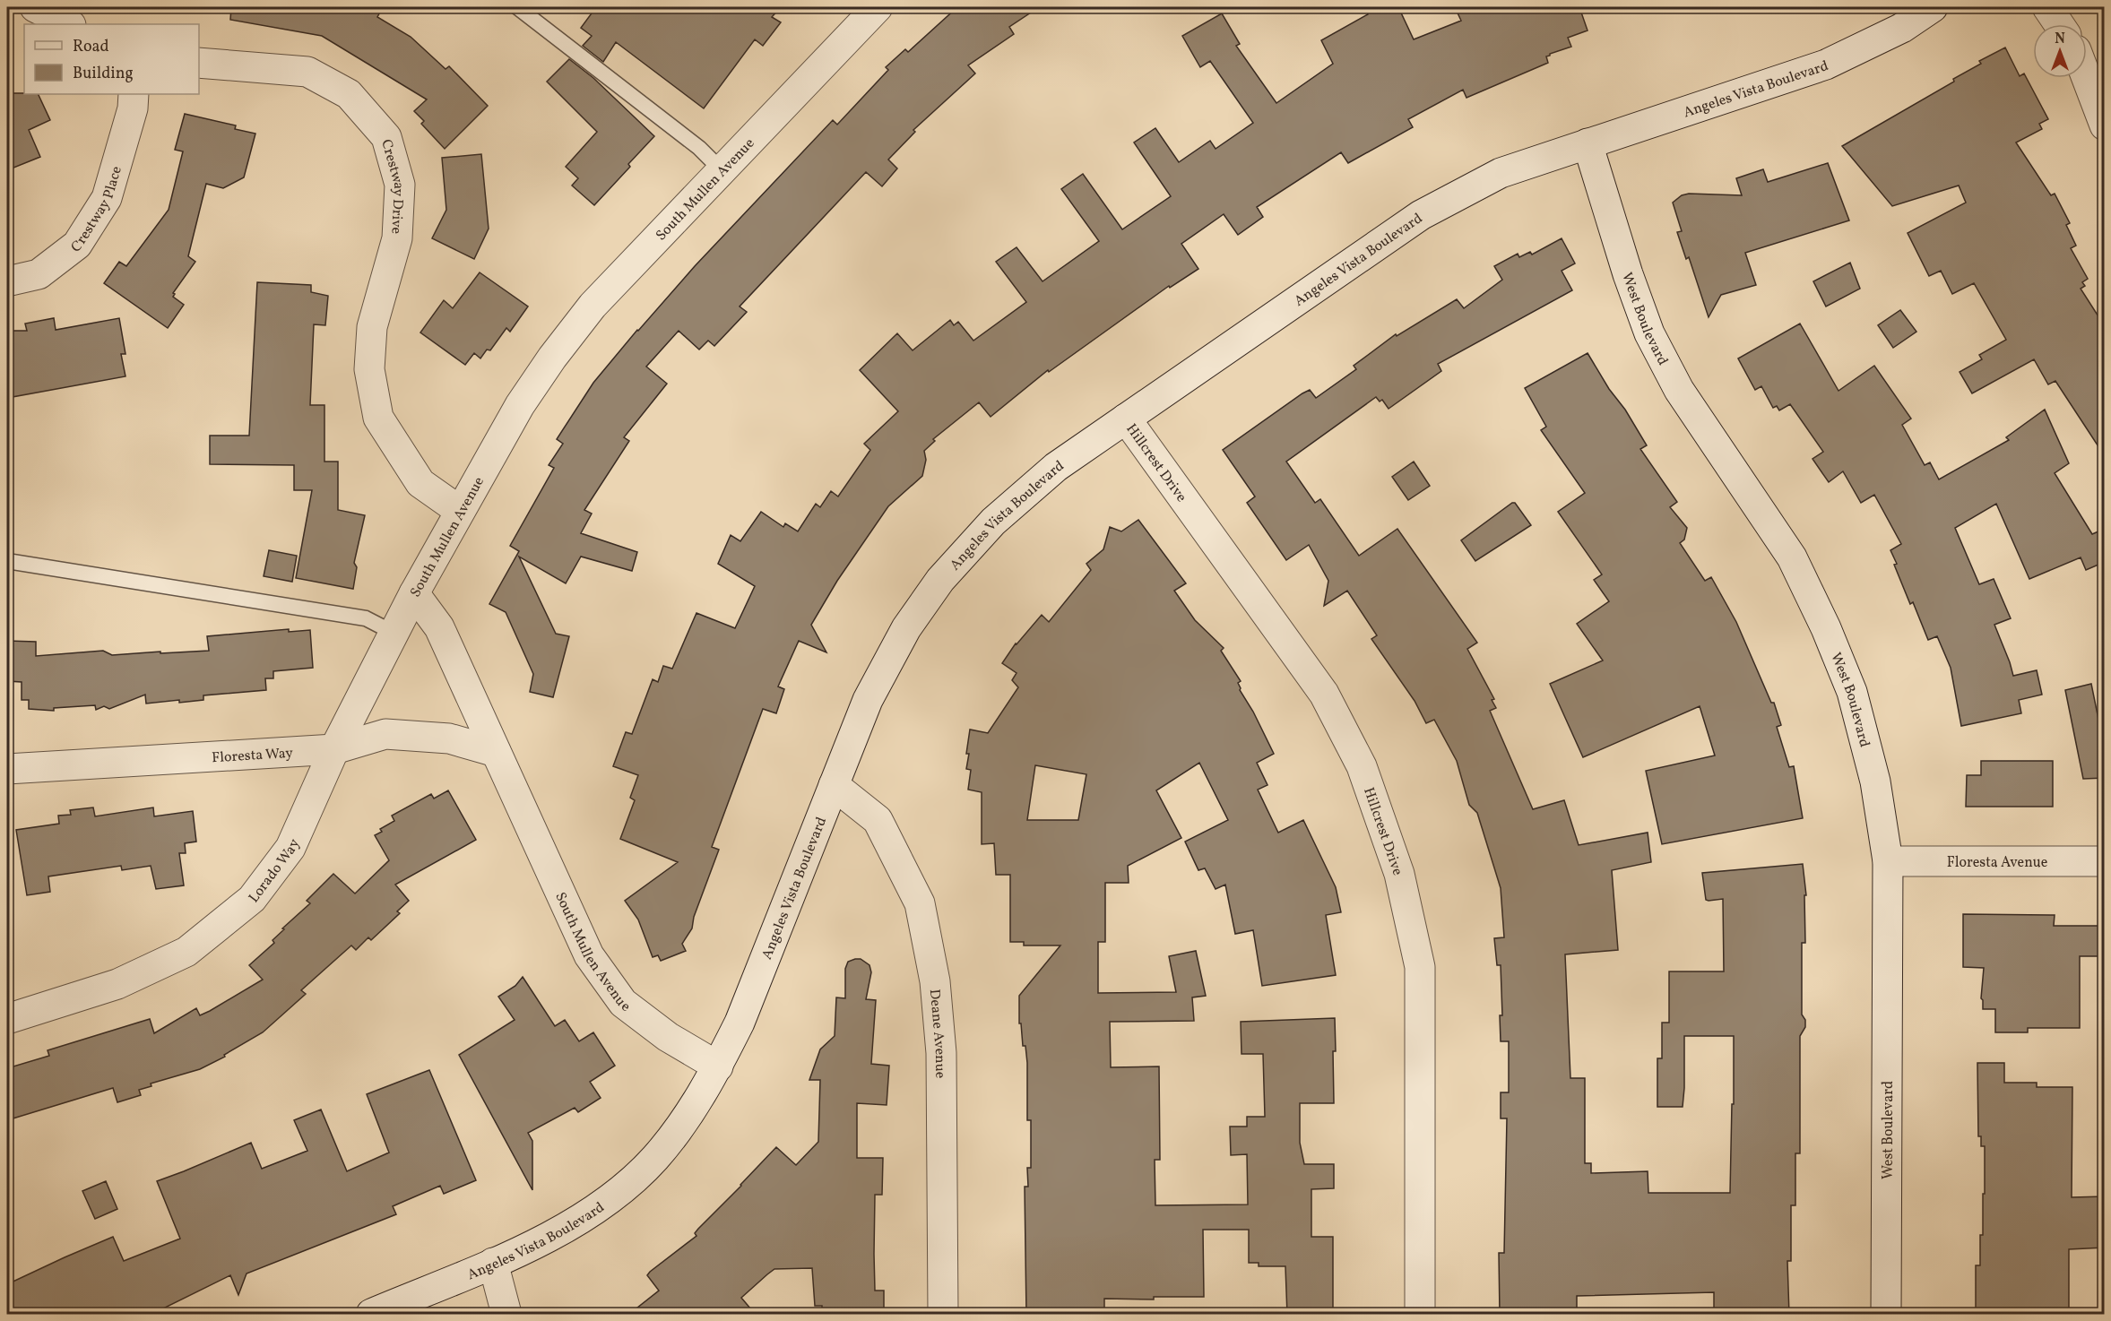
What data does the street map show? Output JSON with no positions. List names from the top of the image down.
{
  "streets": {
    "street": [
      "Angeles Vista Boulevard",
      "Crestway Drive",
      "South Mullen Avenue",
      "Crestway Place",
      "West Boulevard",
      "Hillcrest Drive",
      "Floresta Way",
      "Floresta Avenue",
      "Lorado Way",
      "Deane Avenue"
    ]
  },
  "crossings": [
    ["Angeles Vista Boulevard", "South Mullen Avenue"],
    ["Angeles Vista Boulevard", "West Boulevard"],
    ["Angeles Vista Boulevard", "Hillcrest Drive"],
    ["Angeles Vista Boulevard", "Deane Avenue"],
    ["Crestway Drive", "South Mullen Avenue"],
    ["South Mullen Avenue", "Floresta Way"],
    ["South Mullen Avenue", "Lorado Way"],
    ["West Boulevard", "Floresta Avenue"],
    ["Floresta Way", "Lorado Way"]
  ],
  "legend": ["Road", "Building"],
  "north": "top"
}
